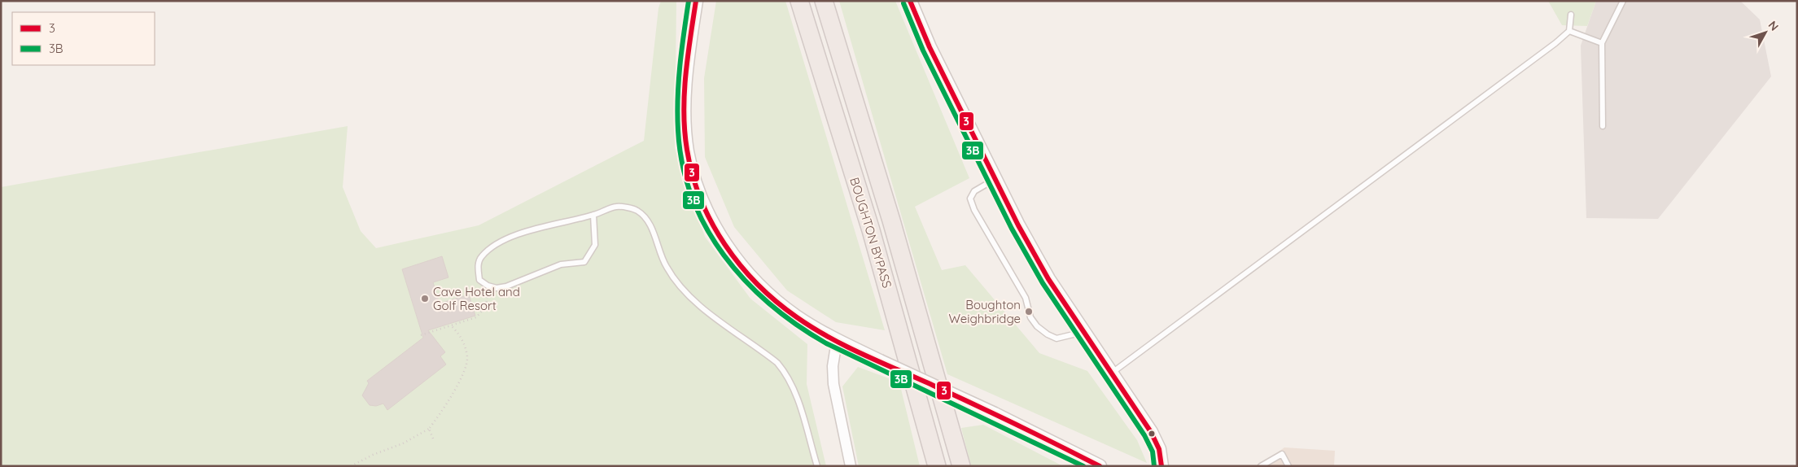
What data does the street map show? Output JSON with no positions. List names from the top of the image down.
{
  "streets": {
    "highway": ["BOUGHTON BYPASS"]
  },
  "places": ["Cave Hotel and Golf Resort", "Boughton Weighbridge"],
  "lines": ["transit line 3", "transit line 3B"],
  "legend": ["3", "3B"],
  "north": "top right"
}
